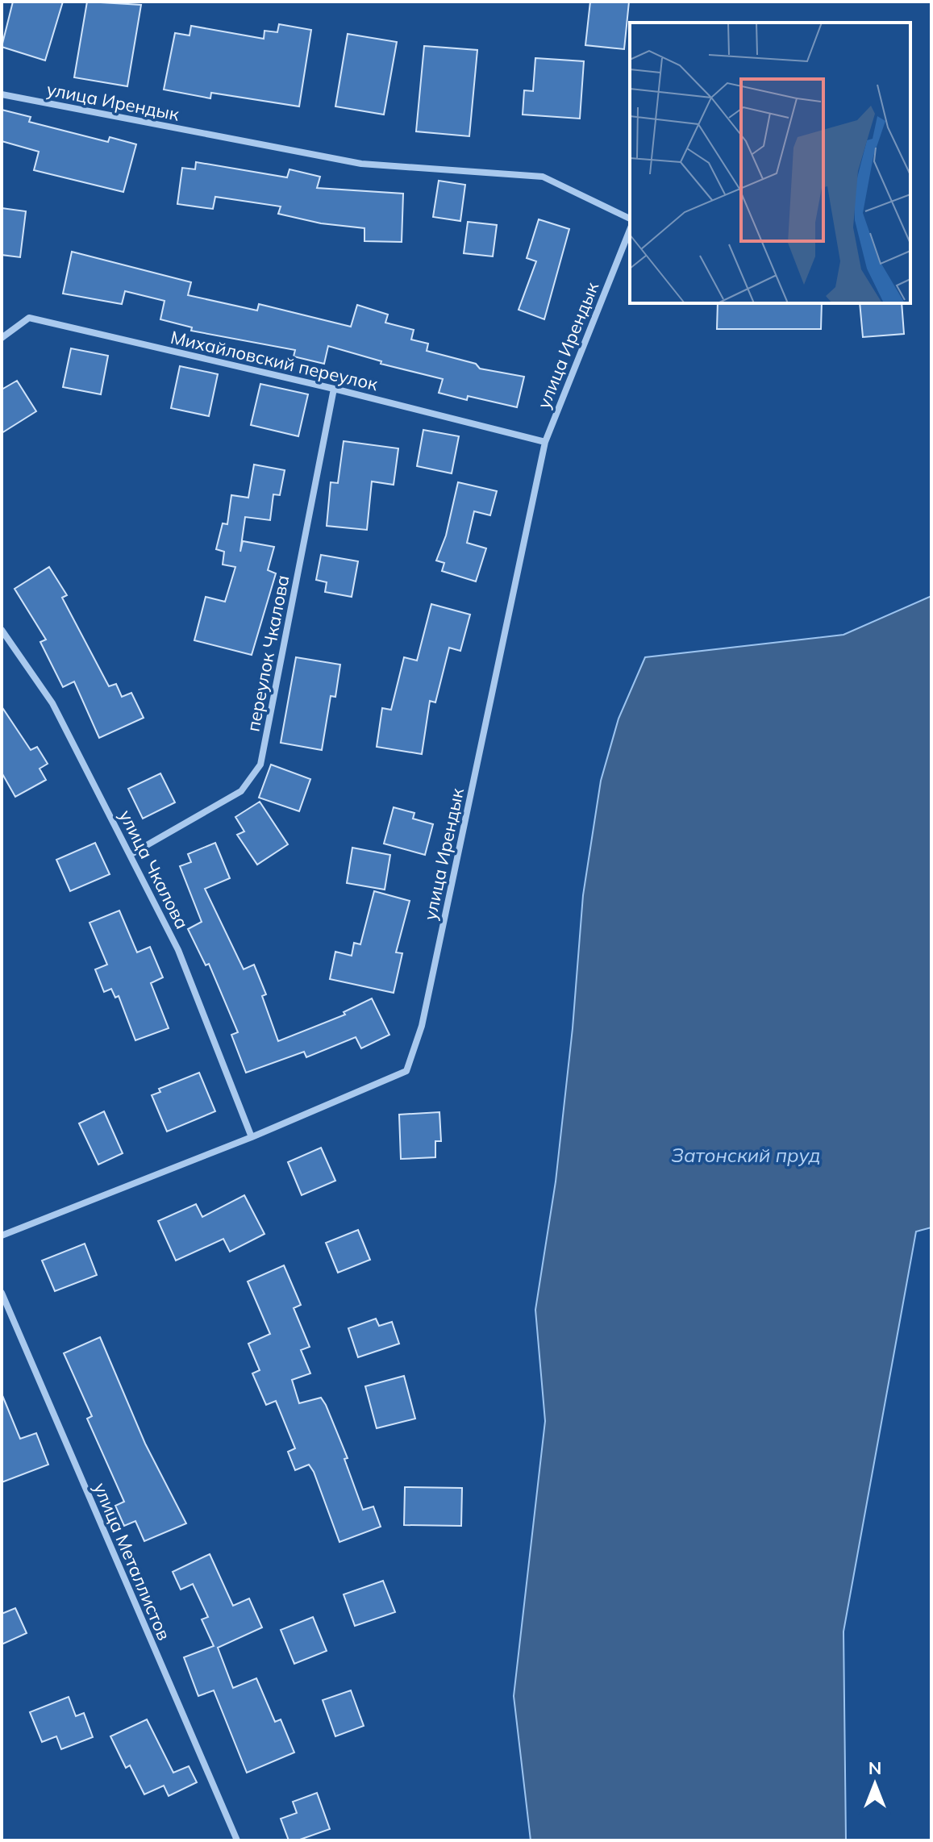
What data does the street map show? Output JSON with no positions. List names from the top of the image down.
{
  "streets": {
    "street": [
      "улица Ирендык",
      "Михайловский переулок",
      "переулок Чкалова",
      "улица Чкалова",
      "улица Металлистов"
    ]
  },
  "crossings": [
    ["улица Ирендык", "Михайловский переулок"],
    ["улица Ирендык", "улица Чкалова"],
    ["Михайловский переулок", "переулок Чкалова"],
    ["переулок Чкалова", "улица Чкалова"]
  ],
  "water": ["Затонский пруд"],
  "north": "top"
}
